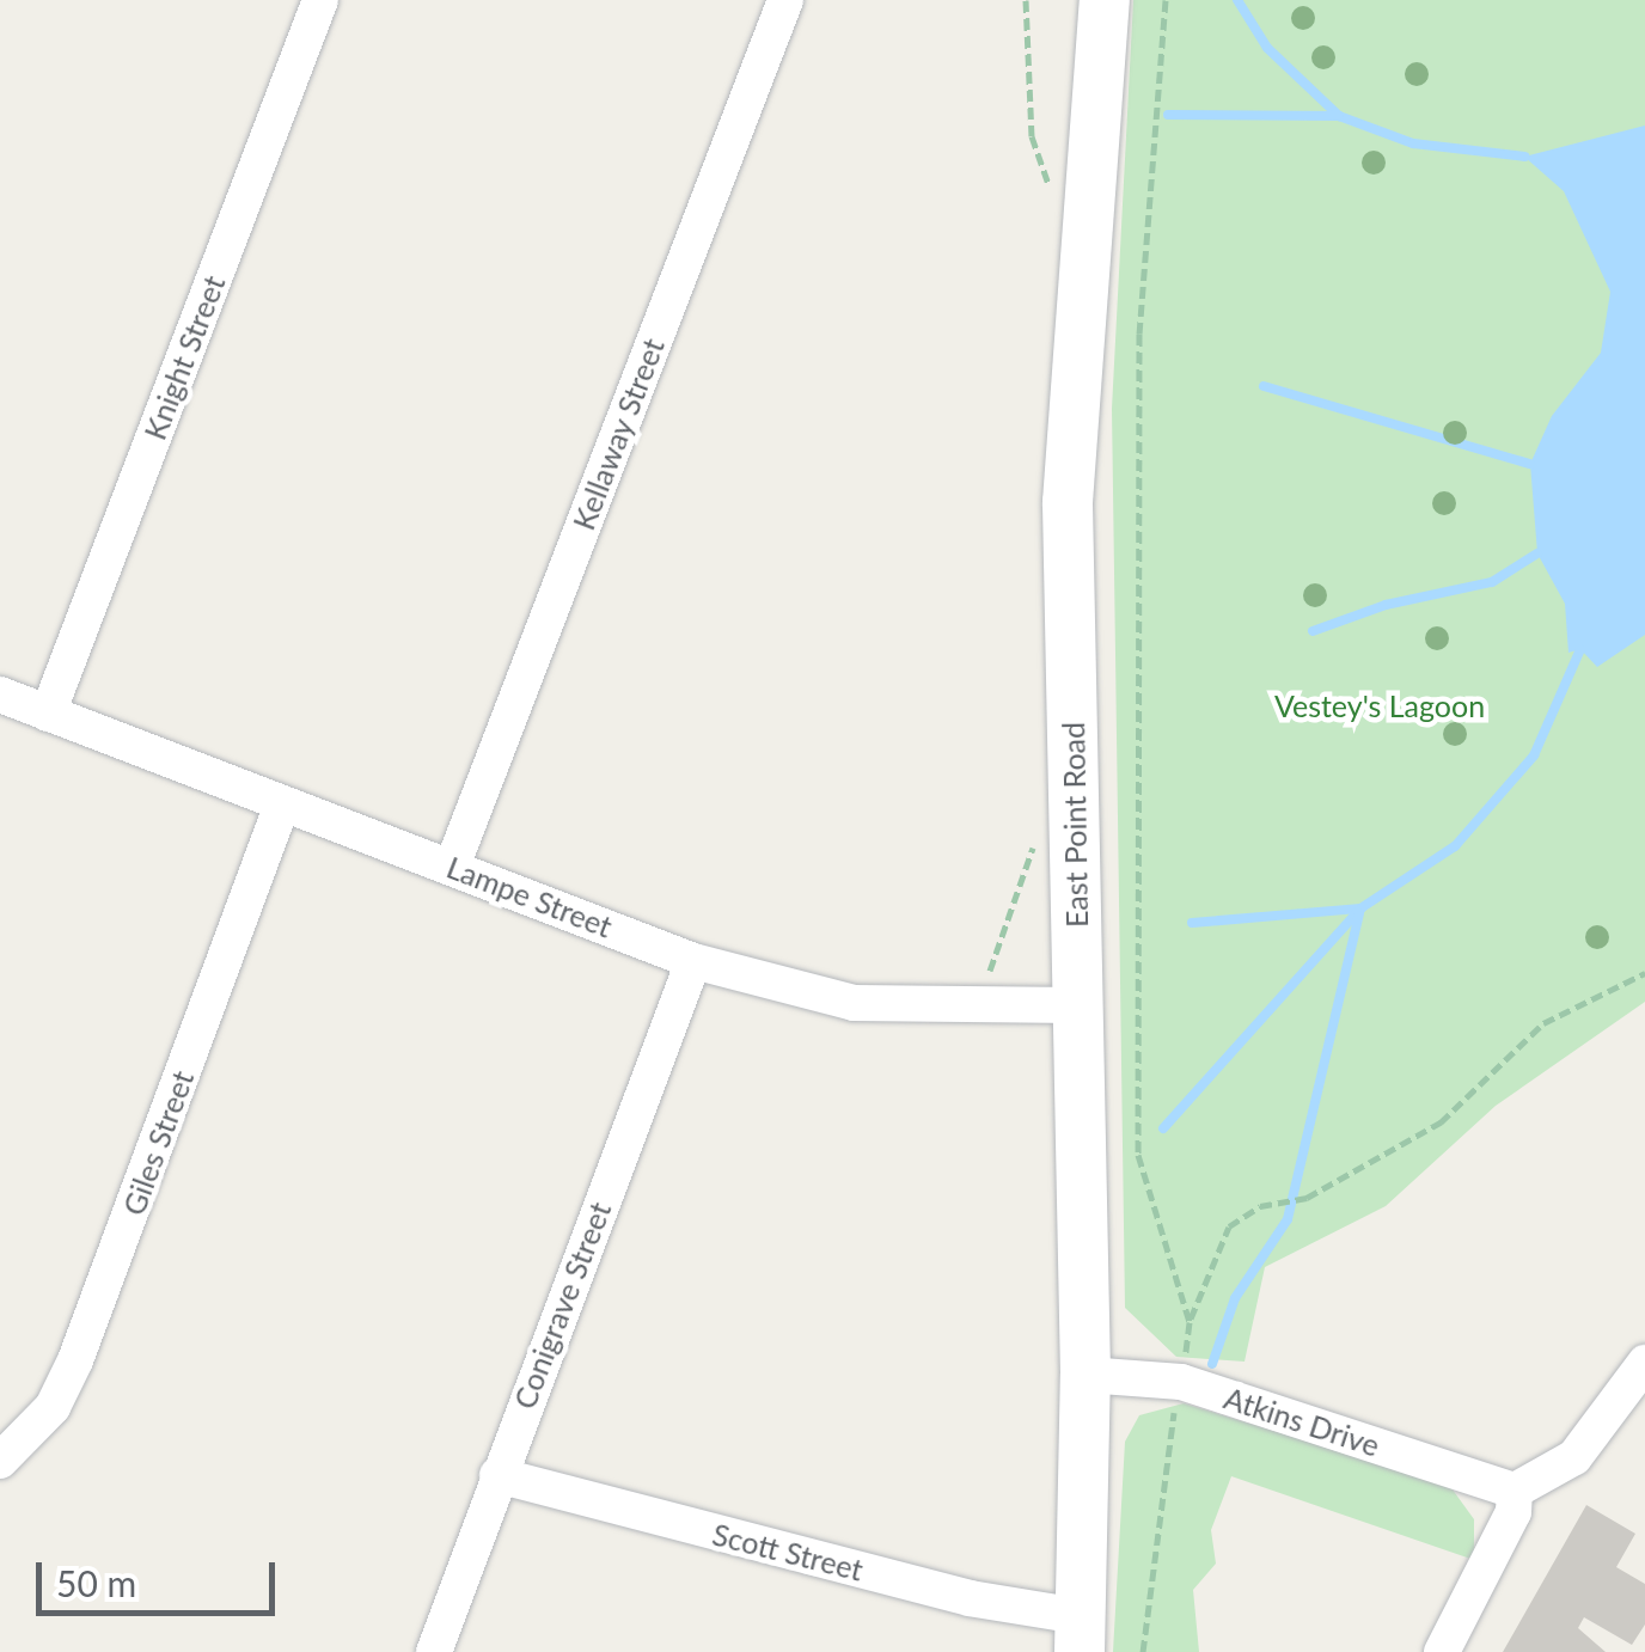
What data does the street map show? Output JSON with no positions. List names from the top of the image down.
{
  "streets": {
    "street": [
      "Knight Street",
      "Kellaway Street",
      "East Point Road",
      "Lampe Street",
      "Giles Street",
      "Conigrave Street",
      "Atkins Drive",
      "Scott Street"
    ]
  },
  "crossings": [
    ["Knight Street", "Lampe Street"],
    ["Kellaway Street", "Lampe Street"],
    ["East Point Road", "Lampe Street"],
    ["East Point Road", "Atkins Drive"],
    ["East Point Road", "Scott Street"],
    ["Lampe Street", "Giles Street"],
    ["Lampe Street", "Conigrave Street"],
    ["Conigrave Street", "Scott Street"]
  ],
  "parks": ["Vestey's Lagoon"],
  "scale_bar": "50 m"
}
